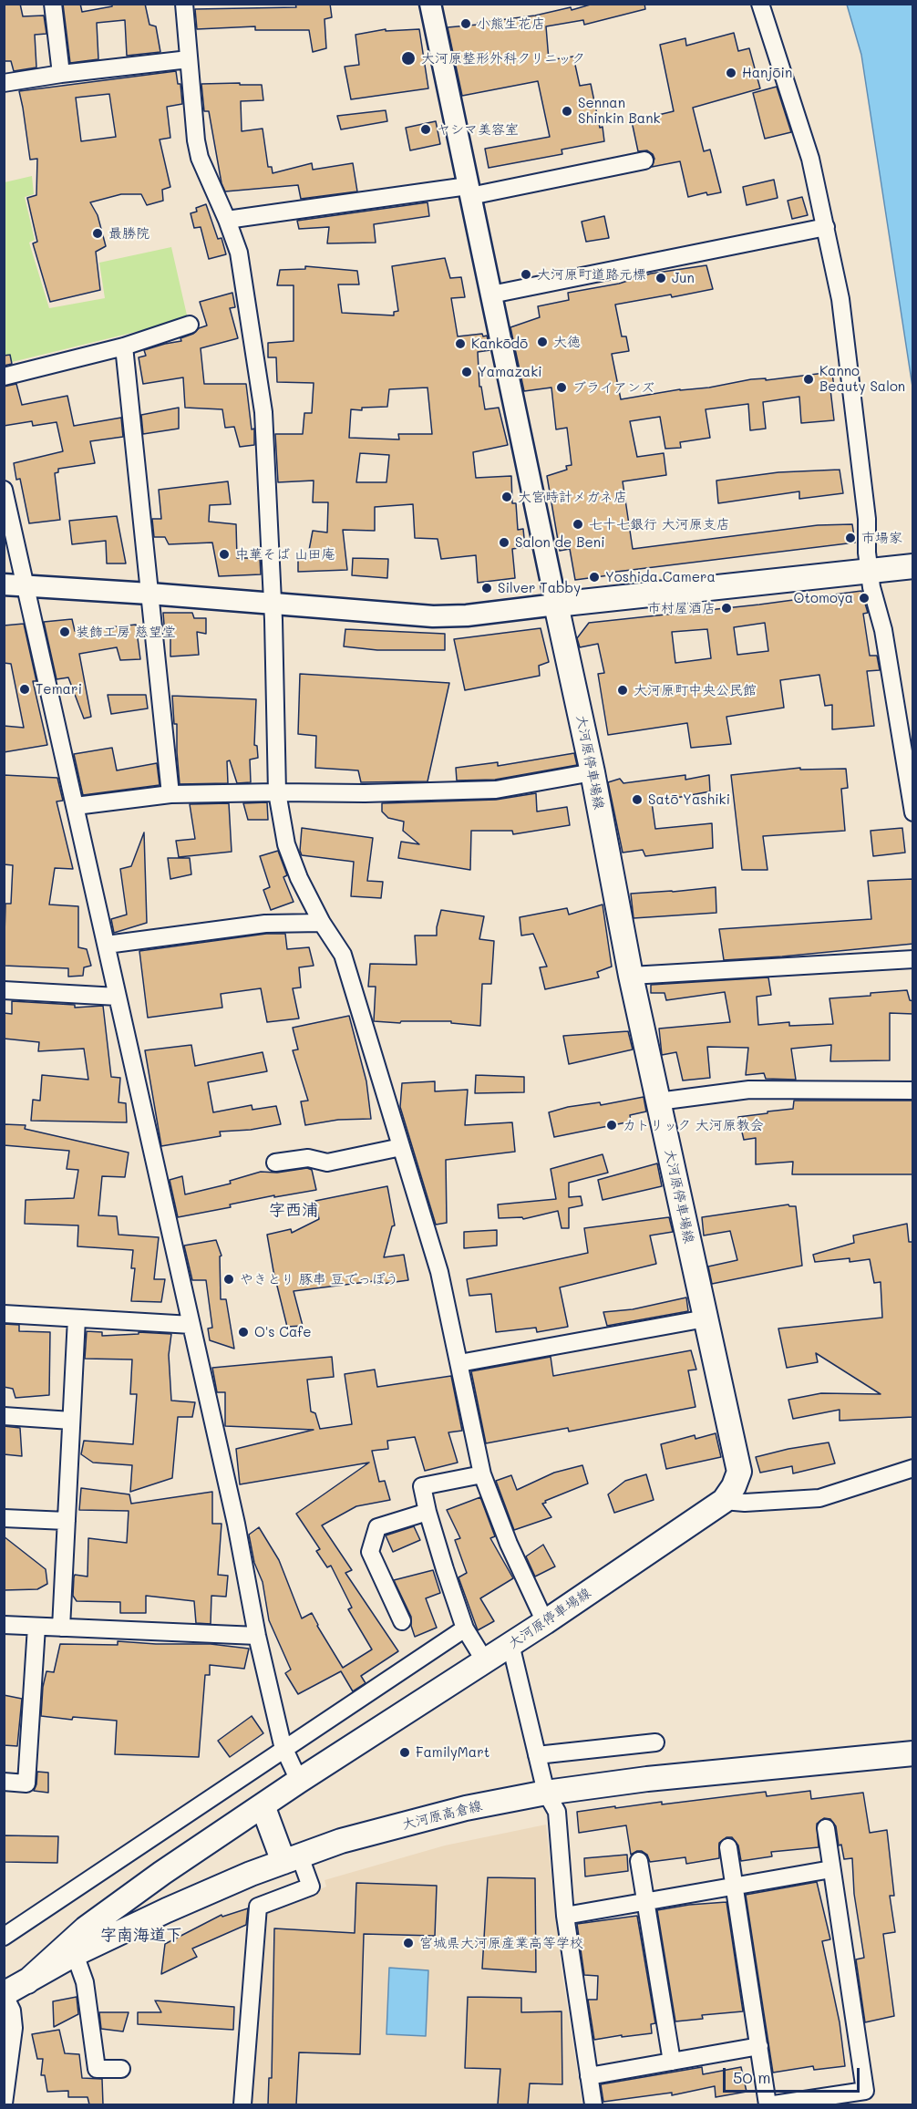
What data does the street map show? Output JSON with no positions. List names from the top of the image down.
{
  "streets": {
    "main road": ["大河原停車場線", "大河原高倉線"]
  },
  "crossings": [
    ["大河原停車場線", "大河原高倉線"]
  ],
  "districts": ["字西浦", "字南海道下"],
  "places": [
    "小熊生花店",
    "大河原整形外科クリニック",
    "Hanjōin",
    "Sennan Shinkin Bank",
    "ヤシマ美容室",
    "最勝院",
    "大河原町道路元標",
    "Jun",
    "大徳",
    "Kankōdō",
    "Yamazaki",
    "Kanno Beauty Salon",
    "ブライアンズ",
    "大宮時計メガネ店",
    "七十七銀行 大河原支店",
    "市場家",
    "Salon de Beni",
    "中華そば 山田庵",
    "Yoshida Camera",
    "Silver Tabby",
    "Otomoya",
    "市村屋酒店",
    "装飾工房 慈望堂",
    "Temari",
    "大河原町中央公民館",
    "Satō Yashiki",
    "カトリック 大河原教会",
    "やきとり 豚串 豆でっぽう",
    "O's Cafe",
    "FamilyMart",
    "宮城県大河原産業高等学校"
  ],
  "scale_bar": "50 m"
}
